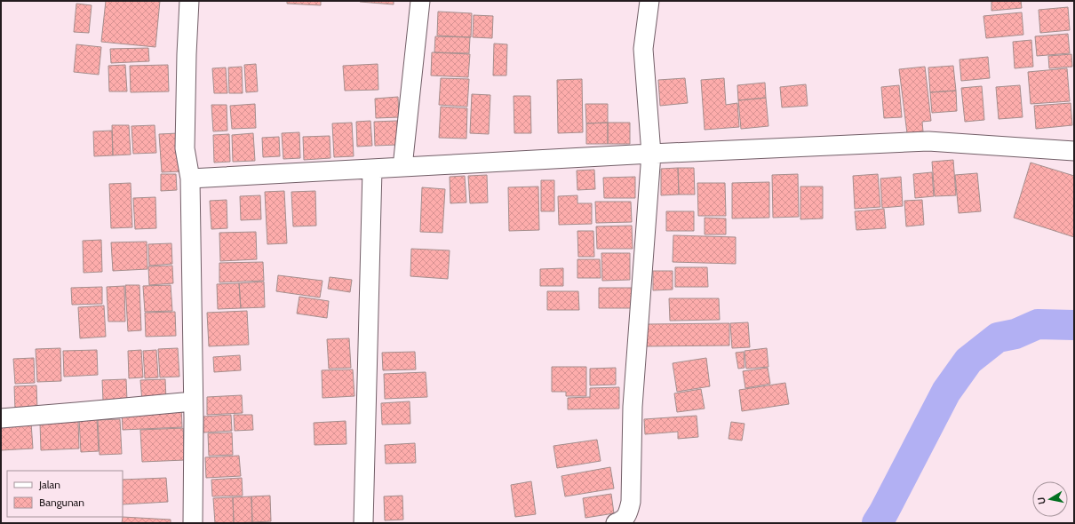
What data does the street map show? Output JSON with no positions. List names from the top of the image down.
{
  "legend": ["Jalan", "Bangunan"],
  "north": "left"
}
